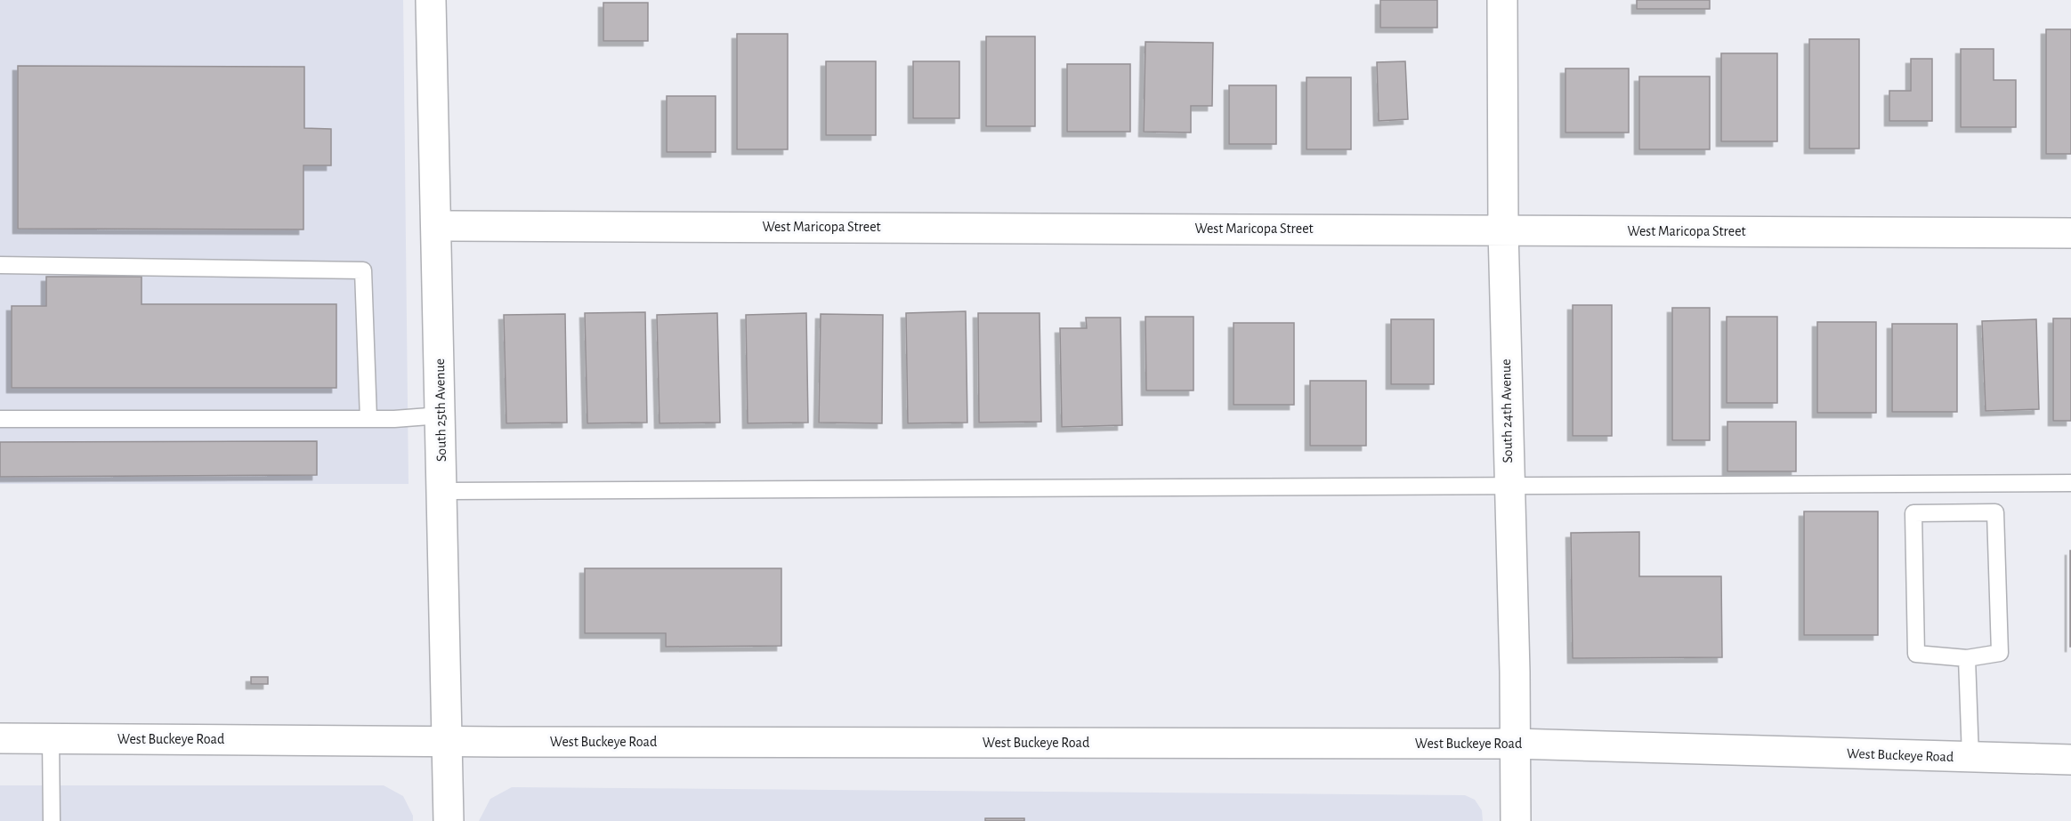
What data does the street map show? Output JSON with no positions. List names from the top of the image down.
{
  "streets": {
    "street": [
      "West Maricopa Street",
      "South 25th Avenue",
      "South 24th Avenue",
      "West Buckeye Road"
    ]
  },
  "crossings": [
    ["West Maricopa Street", "South 25th Avenue"],
    ["West Maricopa Street", "South 24th Avenue"],
    ["South 25th Avenue", "West Buckeye Road"],
    ["South 24th Avenue", "West Buckeye Road"]
  ]
}
